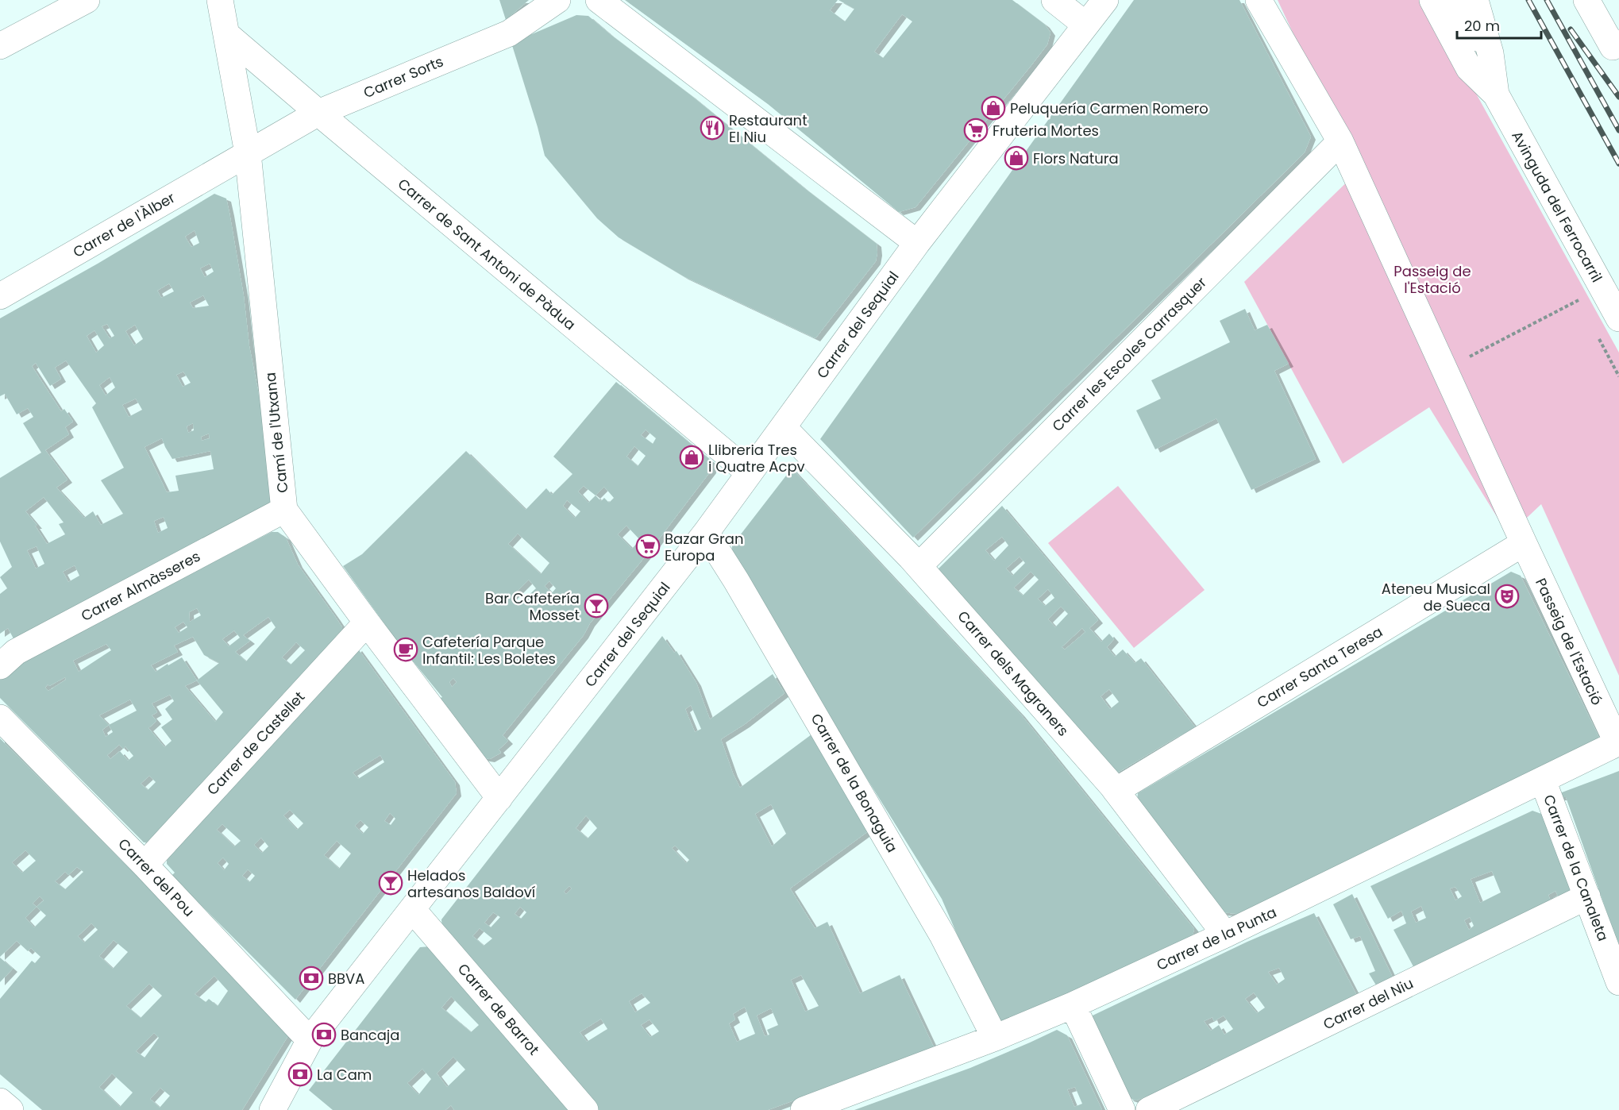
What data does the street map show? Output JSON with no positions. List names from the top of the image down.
{
  "streets": {
    "street": [
      "Carrer Sorts",
      "Avinguda del Ferrocarril",
      "Carrer de l'Àlber",
      "Carrer de Sant Antoni de Pàdua",
      "Carrer del Sequial",
      "Carrer les Escoles Carrasquer",
      "Camí de l'Utxana",
      "Carrer Almàsseres",
      "Passeig de l'Estació",
      "Carrer Santa Teresa",
      "Carrer dels Magraners",
      "Carrer de Castellet",
      "Carrer de la Bonaguia",
      "Carrer de la Canaleta",
      "Carrer del Pou",
      "Carrer de la Punta",
      "Carrer del Niu",
      "Carrer de Barrot"
    ]
  },
  "crossings": [
    ["Carrer Sorts", "Carrer de l'Àlber"],
    ["Carrer Sorts", "Carrer de Sant Antoni de Pàdua"],
    ["Carrer Sorts", "Camí de l'Utxana"],
    ["Carrer de l'Àlber", "Camí de l'Utxana"],
    ["Carrer de Sant Antoni de Pàdua", "Carrer del Sequial"],
    ["Carrer de Sant Antoni de Pàdua", "Camí de l'Utxana"],
    ["Carrer del Sequial", "Camí de l'Utxana"],
    ["Carrer del Sequial", "Carrer dels Magraners"],
    ["Carrer del Sequial", "Carrer de la Bonaguia"],
    ["Carrer del Sequial", "Carrer del Pou"],
    ["Carrer del Sequial", "Carrer de Barrot"],
    ["Carrer les Escoles Carrasquer", "Passeig de l'Estació"],
    ["Carrer les Escoles Carrasquer", "Carrer dels Magraners"],
    ["Camí de l'Utxana", "Carrer Almàsseres"],
    ["Camí de l'Utxana", "Carrer de Castellet"],
    ["Passeig de l'Estació", "Carrer Santa Teresa"],
    ["Passeig de l'Estació", "Carrer de la Punta"],
    ["Carrer Santa Teresa", "Carrer dels Magraners"],
    ["Carrer dels Magraners", "Carrer de la Punta"],
    ["Carrer de Castellet", "Carrer del Pou"],
    ["Carrer de la Bonaguia", "Carrer de la Punta"],
    ["Carrer de la Canaleta", "Carrer de la Punta"],
    ["Carrer de la Canaleta", "Carrer del Niu"]
  ],
  "parks": ["Passeig de l'Estació"],
  "places": {
    "shop": ["Peluquería Carmen Romero", "Flors Natura", "Llibreria Tres i Quatre Acpv"],
    "restaurant": ["Restaurant El Niu"],
    "supermarket": ["Fruteria Mortes", "Bazar Gran Europa"],
    "theatre": ["Ateneu Musical de Sueca"],
    "bar": ["Bar Cafetería Mosset", "Helados artesanos Baldoví"],
    "cafe": ["Cafetería Parque Infantil: Les Boletes"],
    "bank": ["BBVA", "Bancaja", "La Cam"]
  },
  "scale_bar": "20 m"
}
